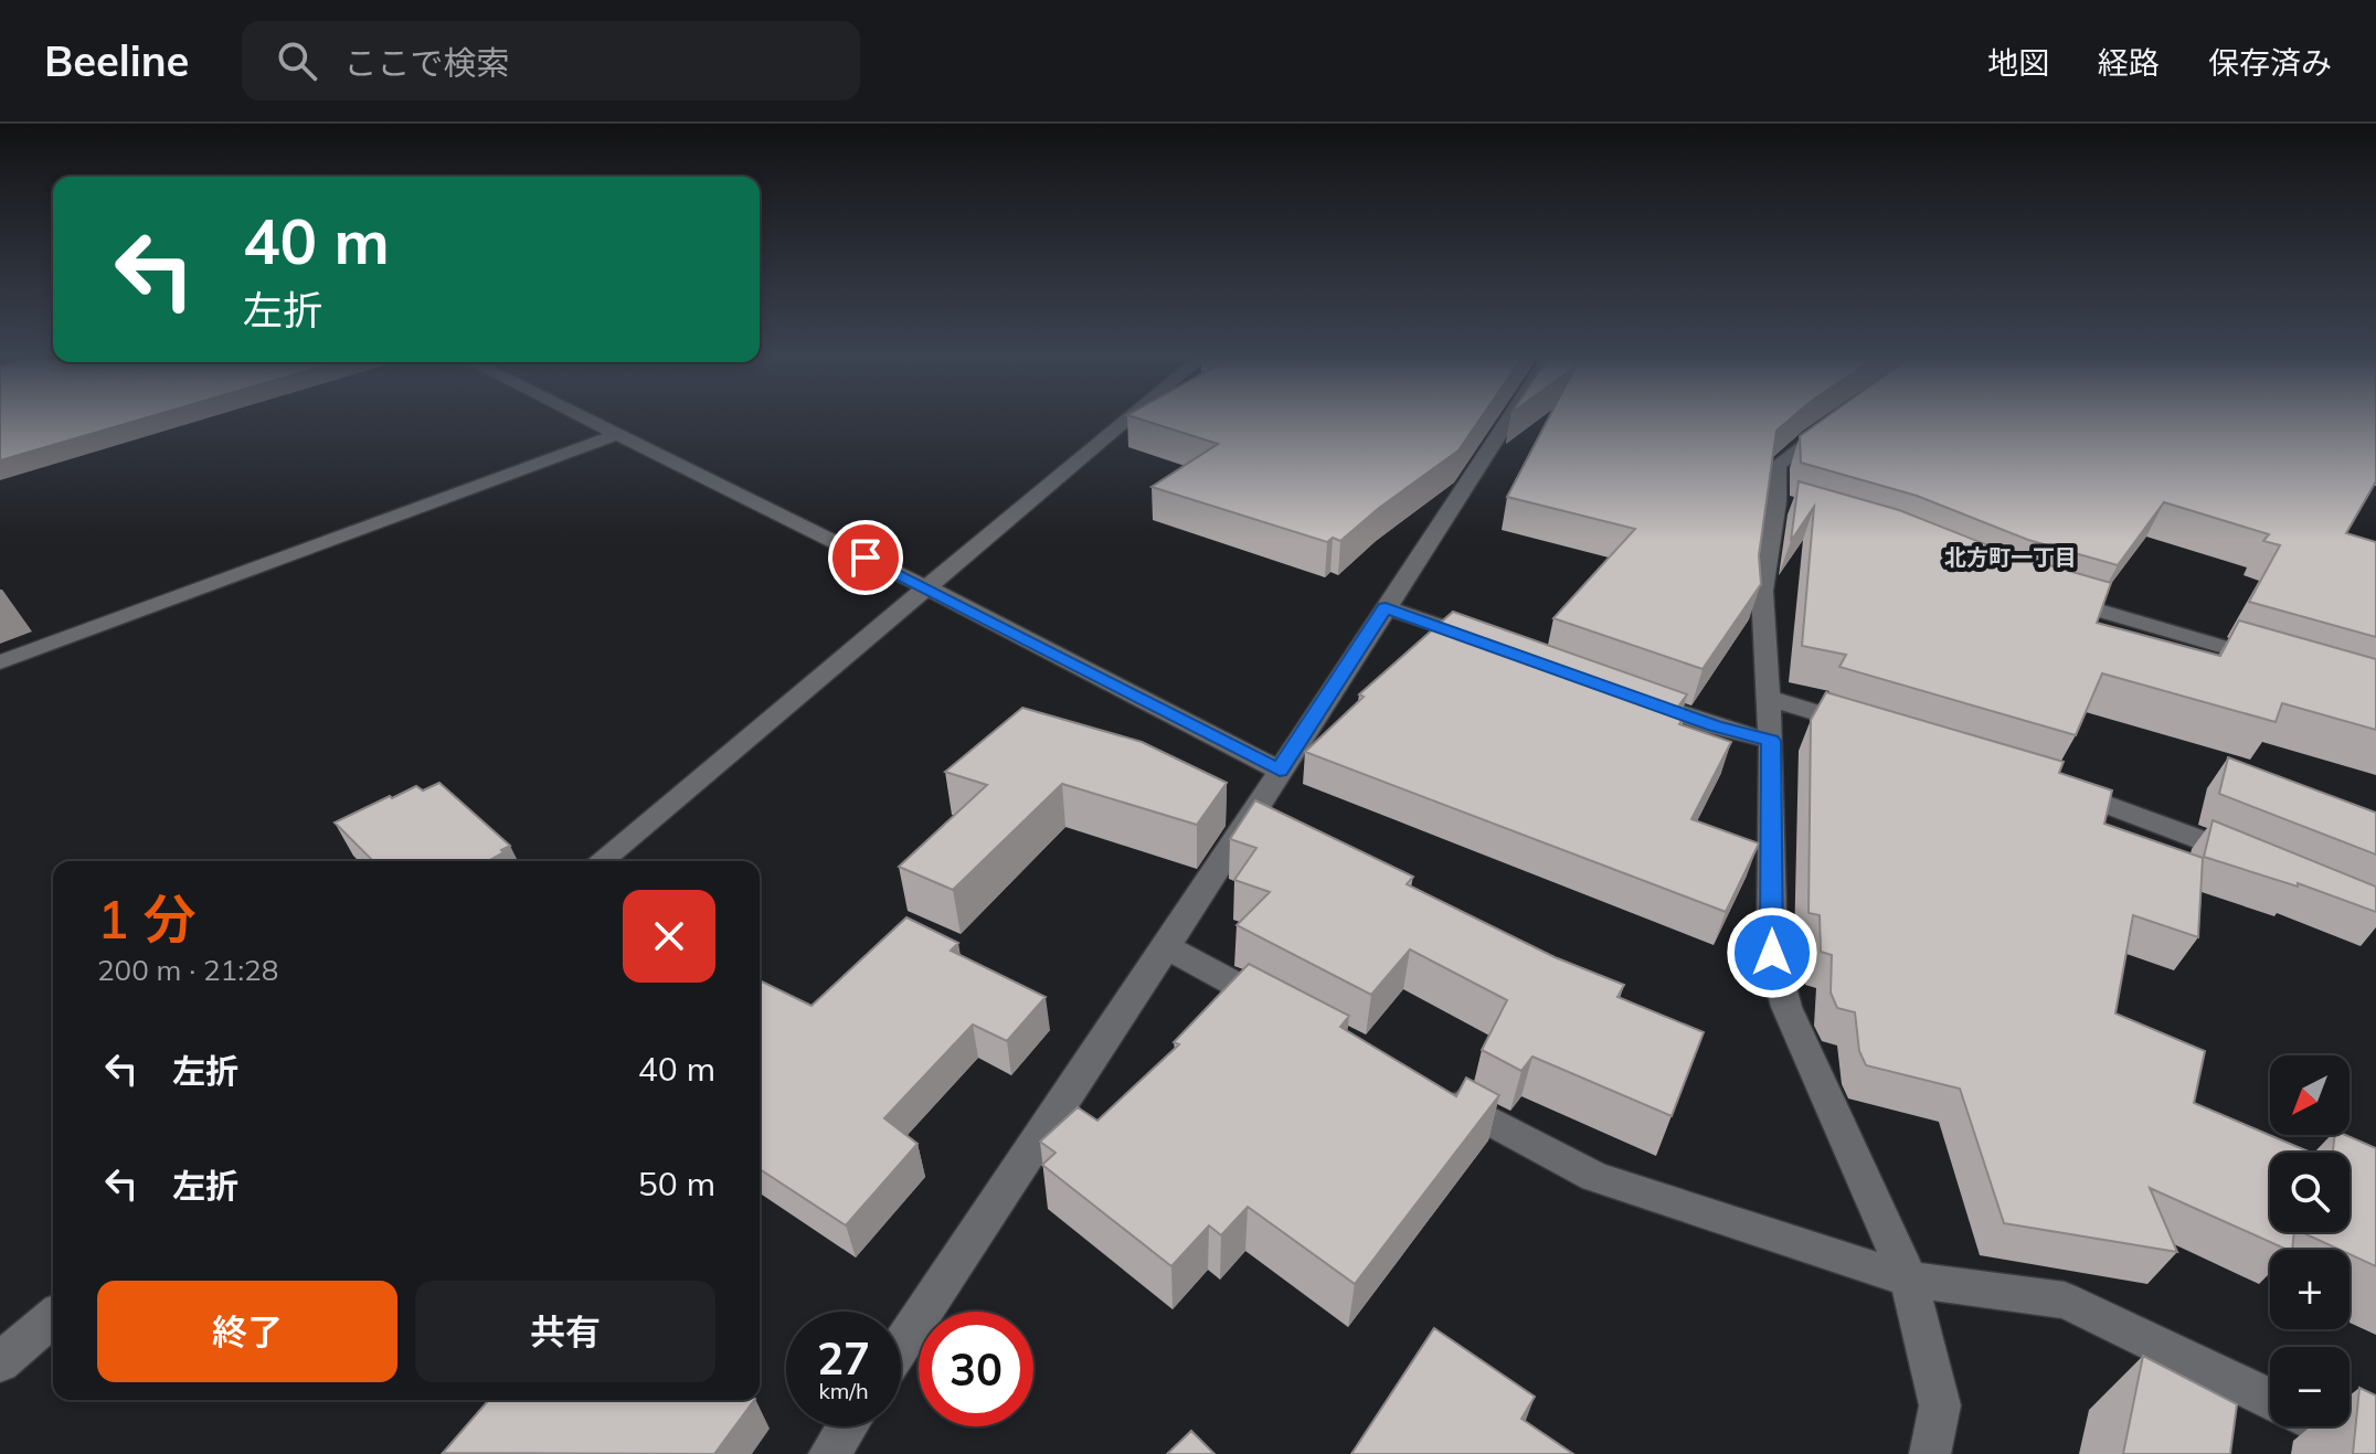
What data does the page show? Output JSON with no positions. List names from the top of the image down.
{
  "districts": ["北方町一丁目"],
  "north": "bottom left",
  "page": {
    "header": "Beeline",
    "search": "ここで検索",
    "nav": ["地図", "経路", "保存済み"],
    "turn": ["40 m", "左折"],
    "heading": ["1 分", "200 m · 21:28"],
    "list": [
      {
        "name": "左折",
        "value": "40 m"
      },
      {
        "name": "左折",
        "value": "50 m"
      }
    ],
    "map_buttons": ["+", "−"],
    "buttons": ["終了", "共有"],
    "speed": "27 km/h",
    "limit": "30"
  }
}
